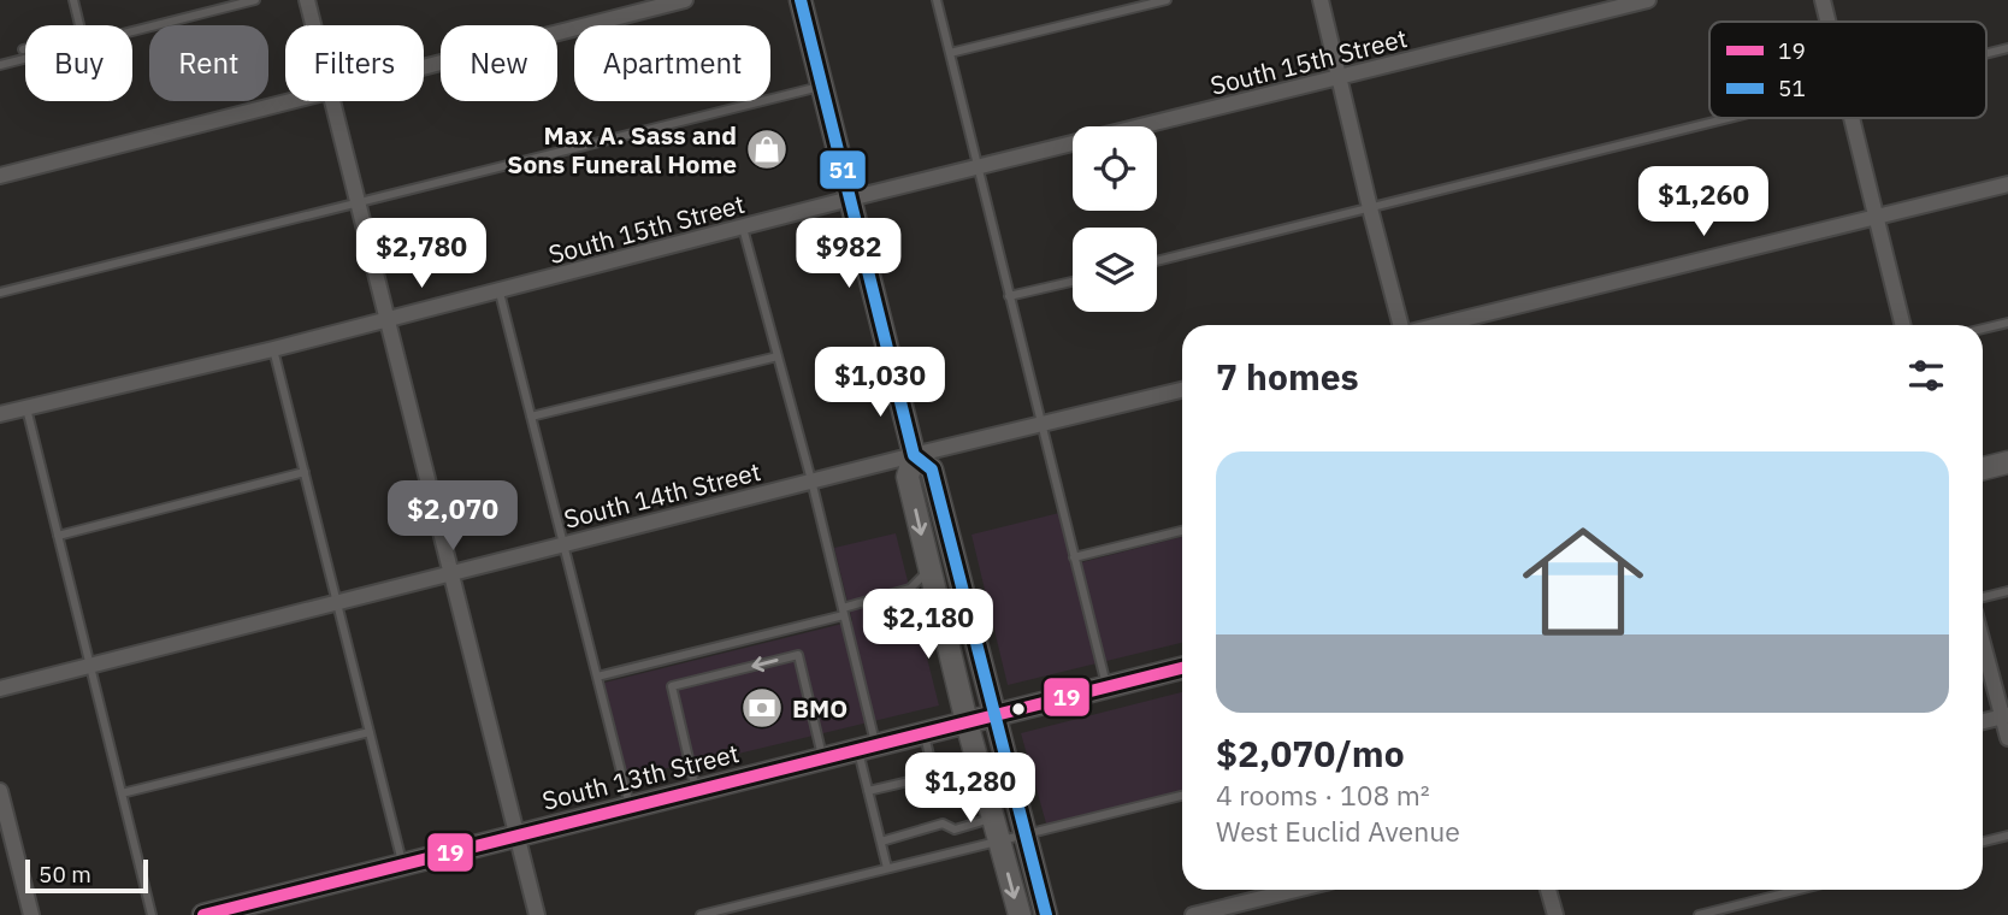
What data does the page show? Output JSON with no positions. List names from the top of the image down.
{
  "streets": {
    "main road": ["South 13th Street"],
    "street": ["South 15th Street", "South 14th Street"]
  },
  "places": {
    "shop": ["Max A. Sass and Sons Funeral Home"],
    "bank": ["BMO"]
  },
  "lines": ["transit line 51", "transit line 19"],
  "legend": ["19", "51"],
  "scale_bar": "50 m",
  "page": {
    "chip": [
      "Buy",
      "Rent",
      "Filters",
      "New",
      "Apartment"
    ],
    "price": [
      "$1,260",
      "$2,780",
      "$982",
      "$1,030",
      "$2,070",
      "$2,180",
      "$1,280"
    ],
    "heading": "7 homes",
    "list": [
      {
        "name": "$2,070/mo",
        "note": "4 rooms · 108 m² · West Euclid Avenue"
      }
    ],
    "scale": "50 m"
  }
}
